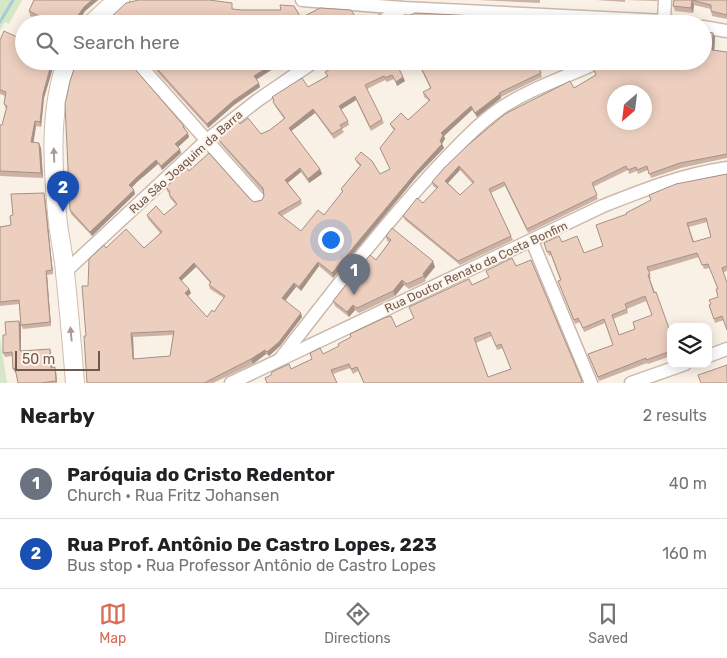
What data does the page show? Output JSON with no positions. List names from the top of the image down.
{
  "streets": {
    "street": ["Rua São Joaquim da Barra", "Rua Doutor Renato da Costa Bonfim"]
  },
  "scale_bar": "50 m",
  "north": "bottom left",
  "page": {
    "search": "Search here",
    "pins": ["2", "1"],
    "scale": "50 m",
    "heading": ["Nearby", "2 results"],
    "list": [
      {
        "mark": "1",
        "name": "Paróquia do Cristo Redentor",
        "note": "Church · Rua Fritz Johansen",
        "value": "40 m"
      },
      {
        "mark": "2",
        "name": "Rua Prof. Antônio De Castro Lopes, 223",
        "note": "Bus stop · Rua Professor Antônio de Castro Lopes",
        "value": "160 m"
      }
    ],
    "nav": ["Map", "Directions", "Saved"]
  }
}
